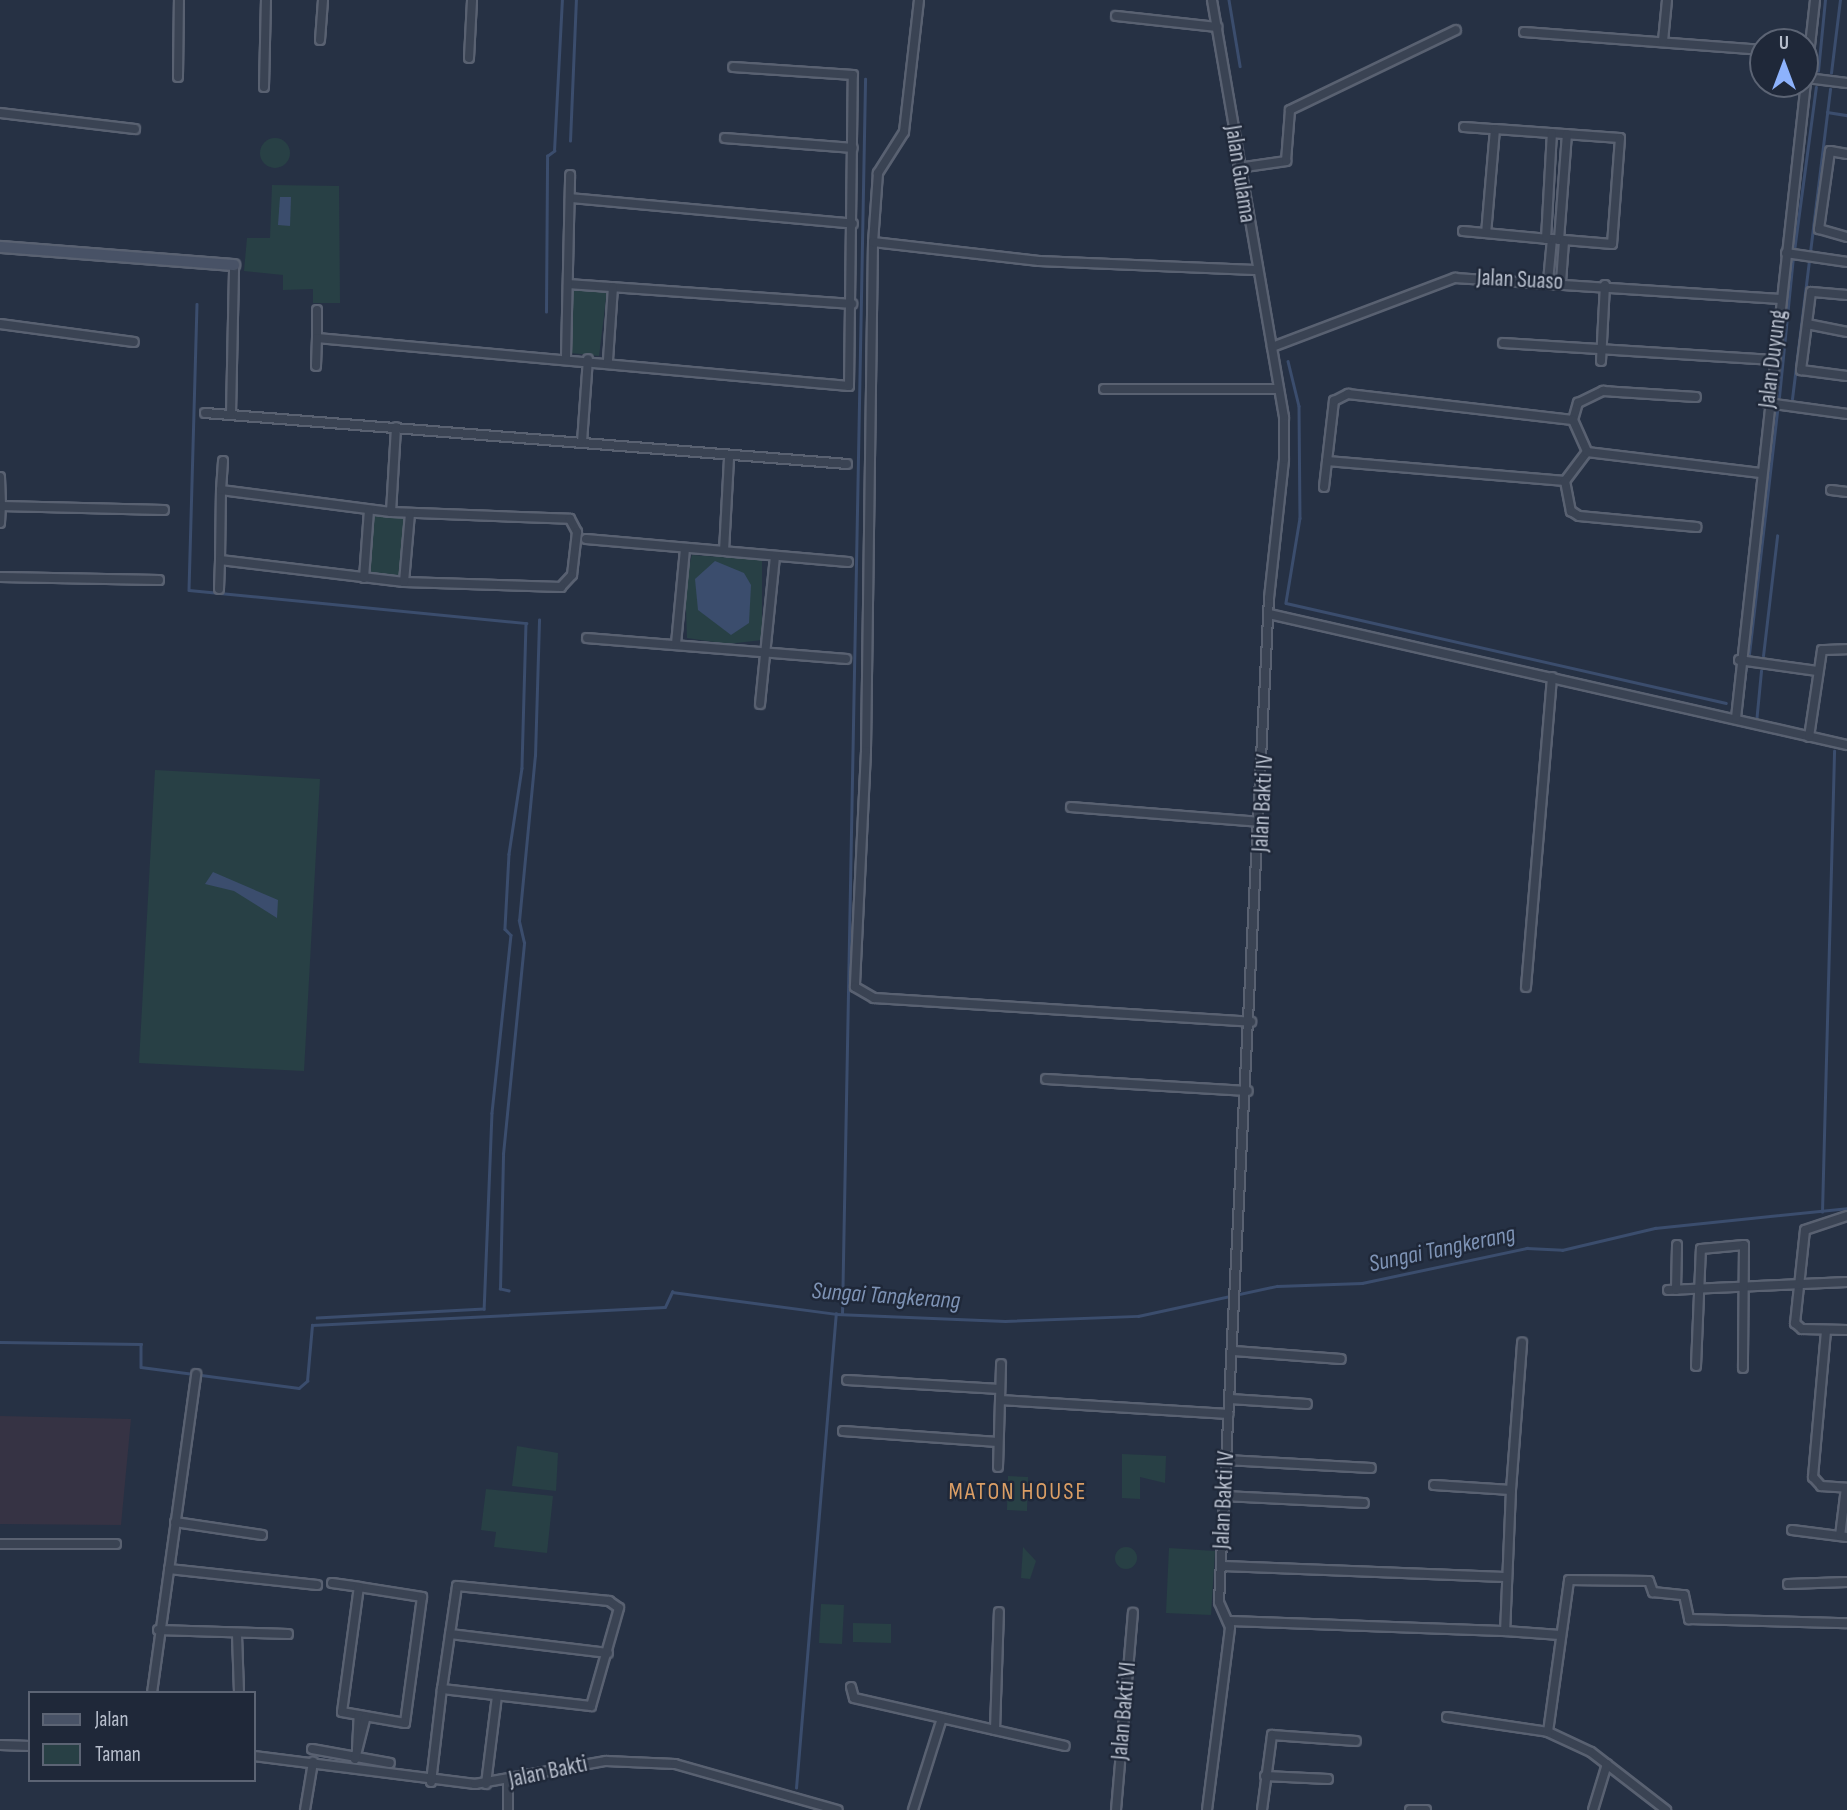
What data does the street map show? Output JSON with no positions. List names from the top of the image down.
{
  "streets": {
    "street": [
      "Jalan Gulama",
      "Jalan Suaso",
      "Jalan Duyung",
      "Jalan Bakti IV",
      "Jalan Bakti VI",
      "Jalan Bakti"
    ]
  },
  "crossings": [
    ["Jalan Gulama", "Jalan Suaso"],
    ["Jalan Gulama", "Jalan Bakti IV"],
    ["Jalan Suaso", "Jalan Duyung"],
    ["Jalan Suaso", "Jalan Bakti IV"]
  ],
  "districts": ["MATON HOUSE"],
  "water": ["Sungai Tangkerang"],
  "legend": ["Jalan", "Taman"],
  "north": "top"
}
